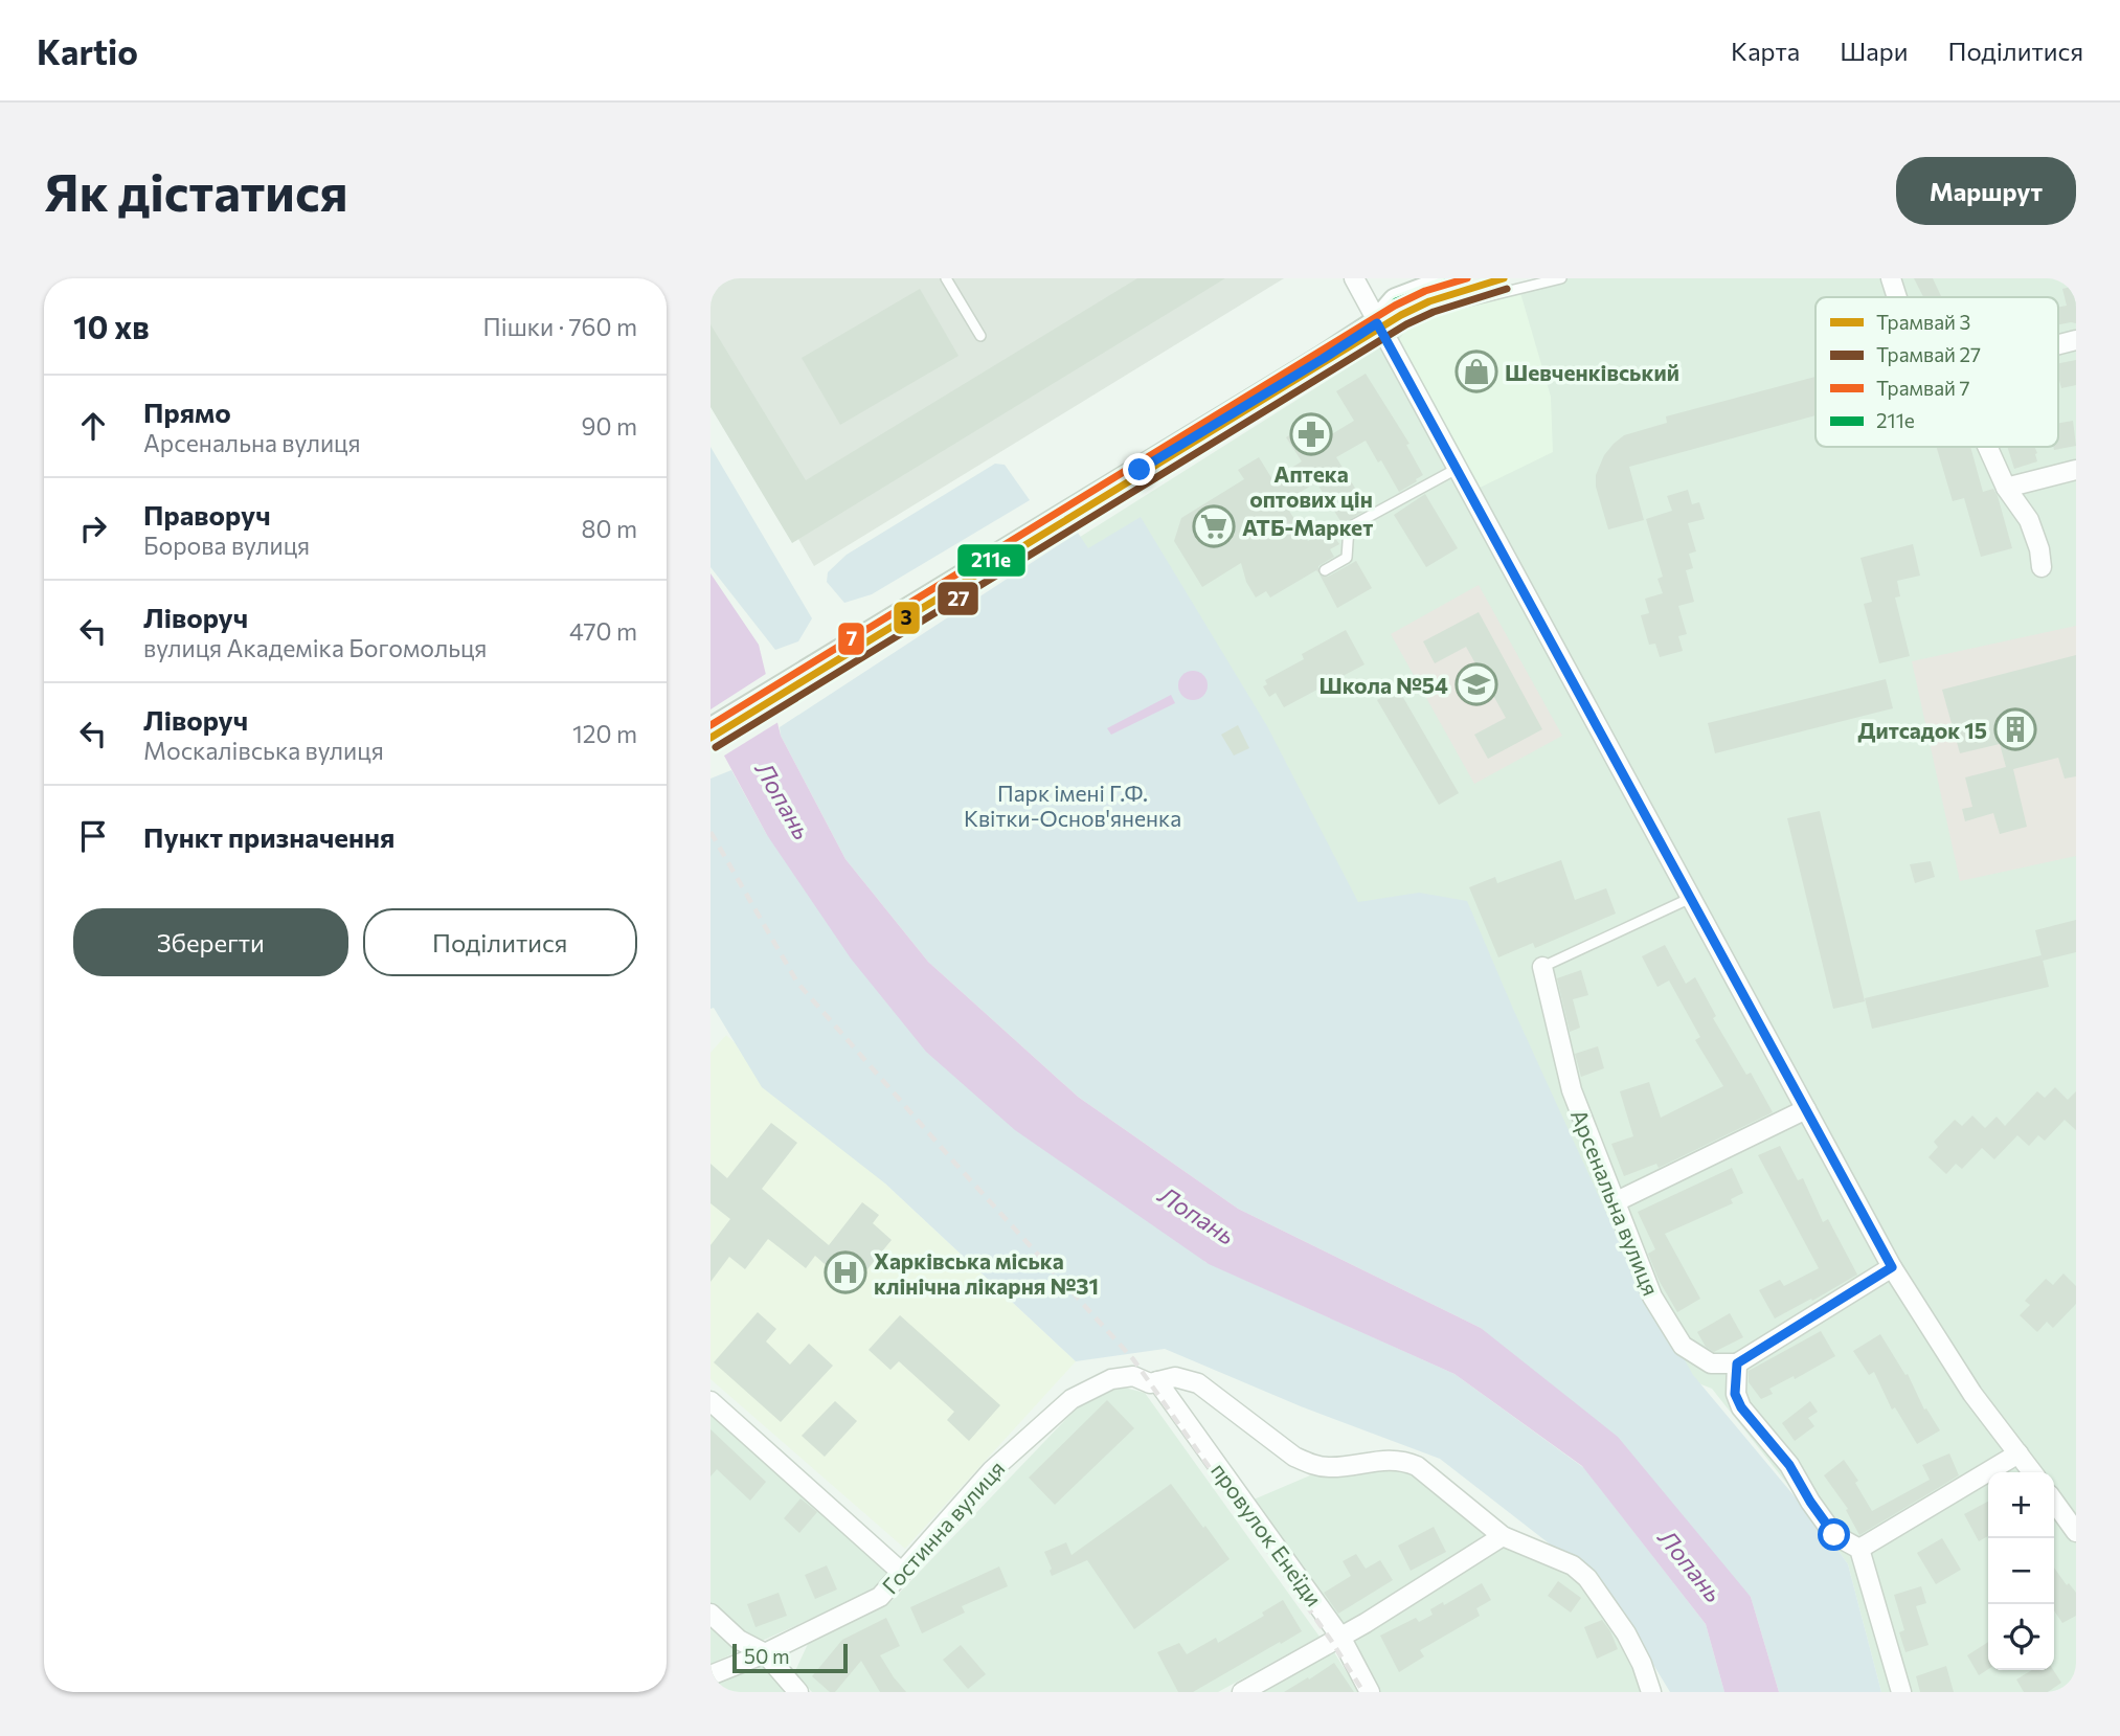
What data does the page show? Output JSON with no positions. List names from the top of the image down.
{
  "streets": {
    "street": ["Арсенальна вулиця", "Гостинна вулиця", "провулок Енеїди"]
  },
  "crossings": [
    ["Гостинна вулиця", "провулок Енеїди"]
  ],
  "water": ["Лопань"],
  "parks": ["Парк імені Г.Ф. Квітки-Основ'яненка"],
  "places": {
    "shop": ["Шевченківський"],
    "pharmacy": ["Аптека оптових цін"],
    "supermarket": ["АТБ-Маркет"],
    "school or university": ["Школа №54"],
    "building": ["Дитсадок 15"],
    "hospital": ["Харківська міська клінічна лікарня №31"]
  },
  "lines": [
    "tram line 3",
    "tram line 7",
    "transit line 211е",
    "tram line 27"
  ],
  "legend": [
    "Трамвай 3",
    "Трамвай 27",
    "Трамвай 7",
    "211е"
  ],
  "scale_bar": "50 m",
  "page": {
    "header": "Kartio",
    "nav": ["Карта", "Шари", "Поділитися"],
    "buttons": [
      "Маршрут",
      ["Зберегти", "Поділитися"]
    ],
    "title": "Як дістатися",
    "heading": ["10 хв", "Пішки · 760 m"],
    "list": [
      ["Прямо", "Арсенальна вулиця", "90 m"],
      ["Праворуч", "Борова вулиця", "80 m"],
      ["Ліворуч", "вулиця Академіка Богомольця", "470 m"],
      ["Ліворуч", "Москалівська вулиця", "120 m"],
      "Пункт призначення"
    ],
    "map_buttons": ["+", "−"],
    "scale": "50 m"
  }
}
